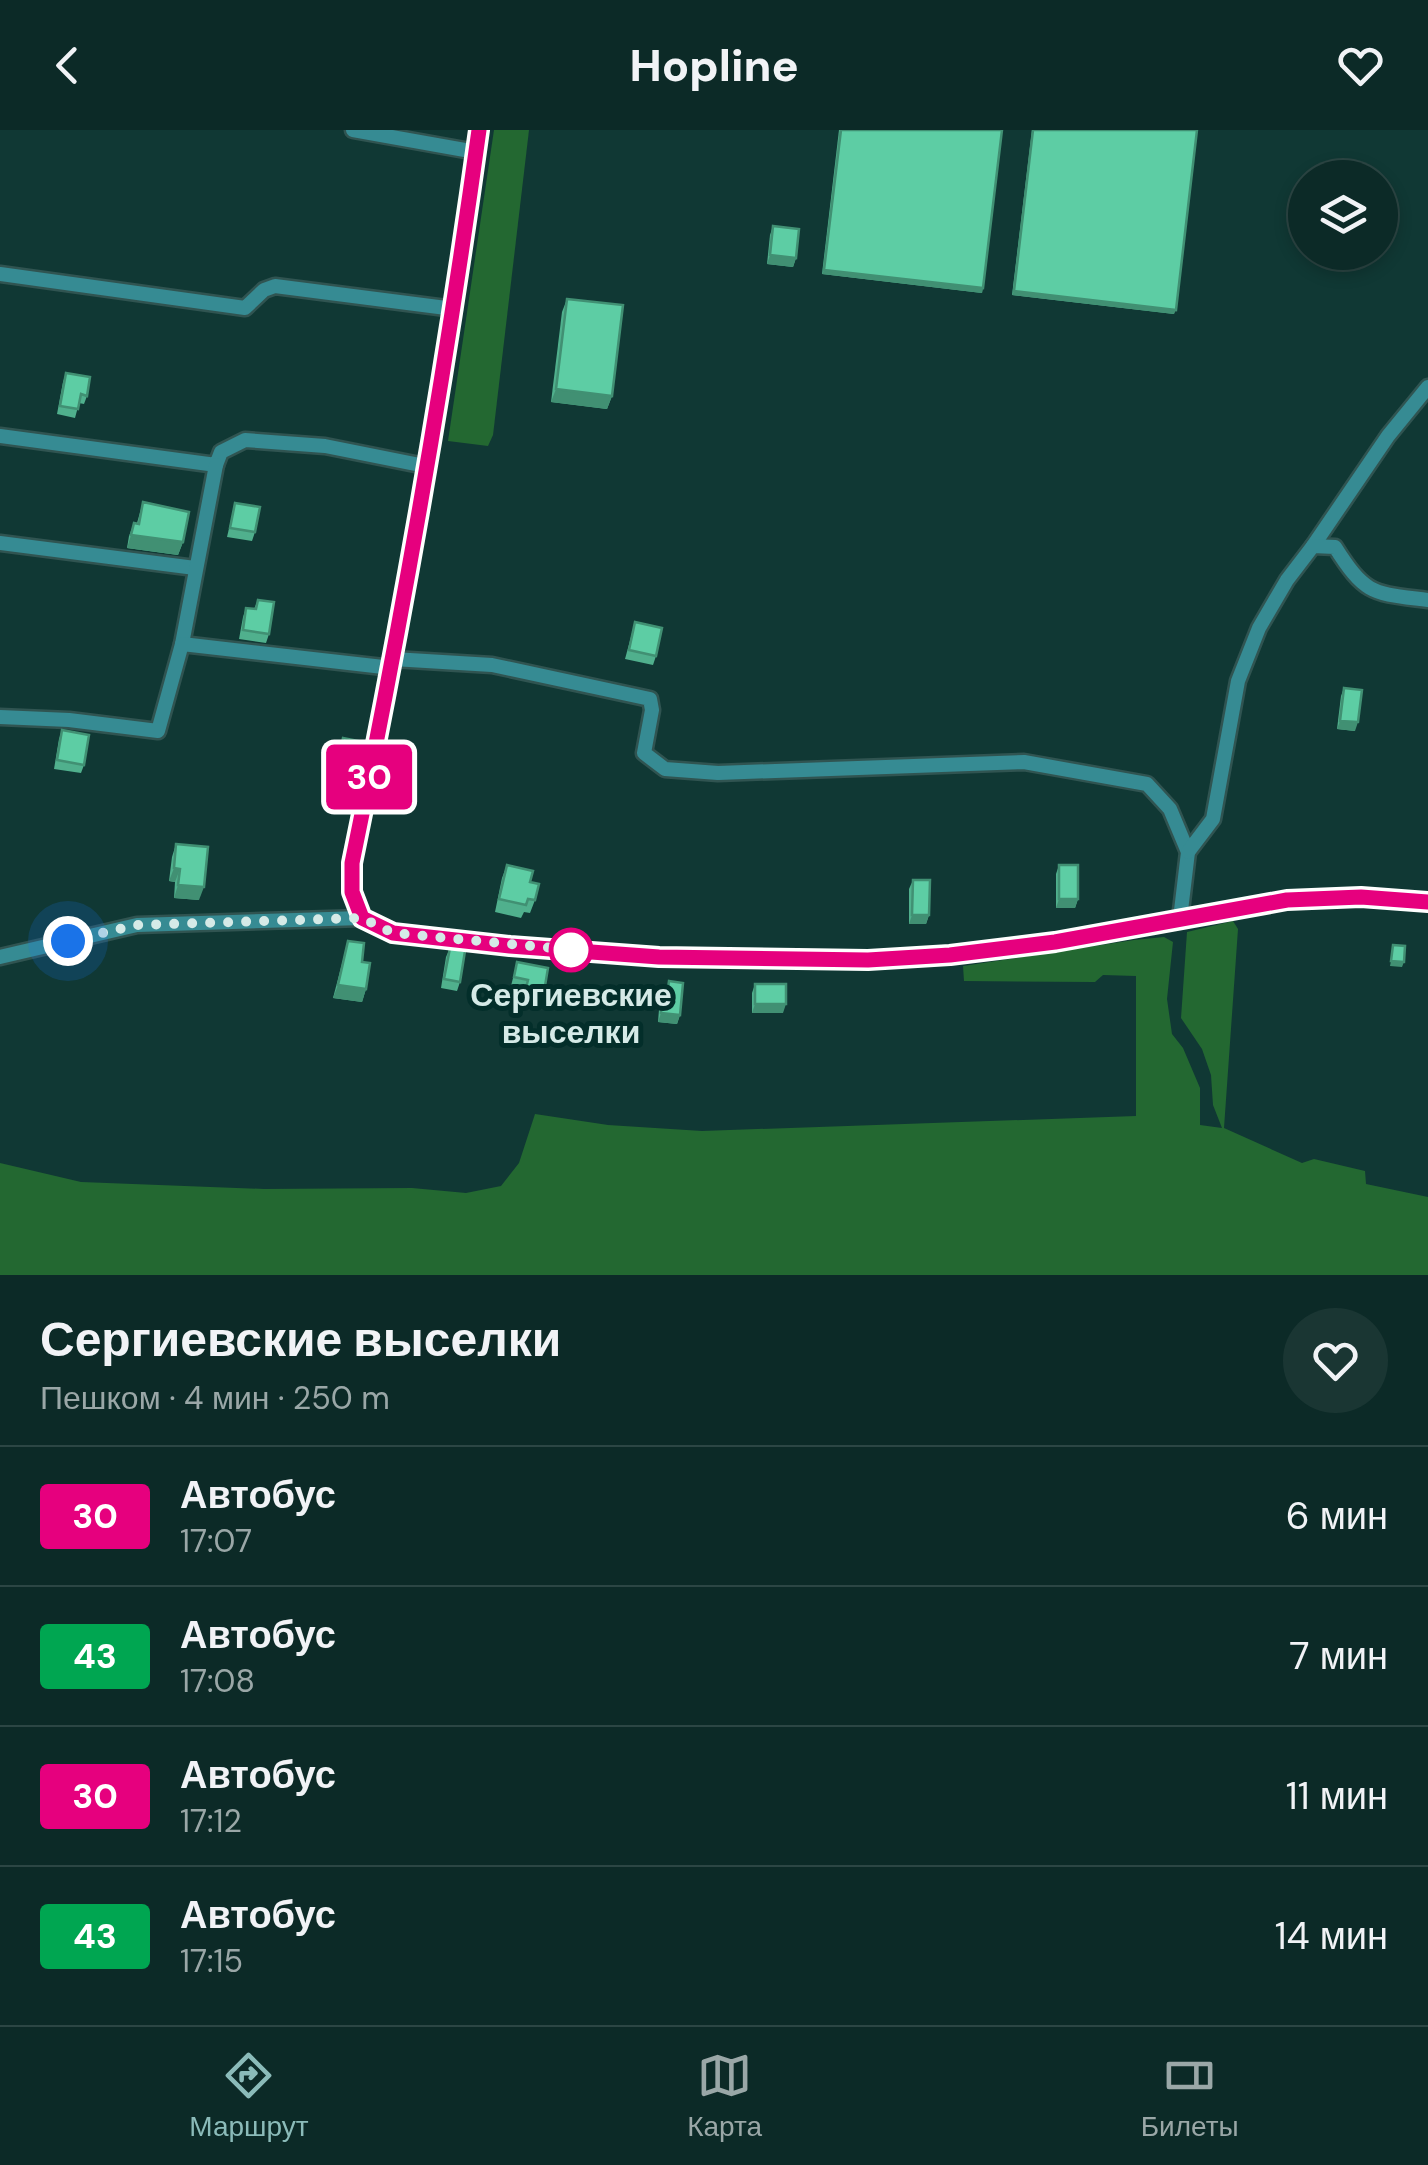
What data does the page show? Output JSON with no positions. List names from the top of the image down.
{
  "places": ["Сергиевские выселки"],
  "lines": ["bus line 30"],
  "page": {
    "header": "Hopline",
    "on_map": "30",
    "heading": ["Сергиевские выселки", "Пешком · 4 мин · 250 m"],
    "list": [
      {
        "mark": "30",
        "name": "Автобус",
        "note": "17:07",
        "value": "6 мин"
      },
      {
        "mark": "43",
        "name": "Автобус",
        "note": "17:08",
        "value": "7 мин"
      },
      {
        "mark": "30",
        "name": "Автобус",
        "note": "17:12",
        "value": "11 мин"
      },
      {
        "mark": "43",
        "name": "Автобус",
        "note": "17:15",
        "value": "14 мин"
      }
    ],
    "tabs": ["Маршрут", "Карта", "Билеты"]
  }
}
